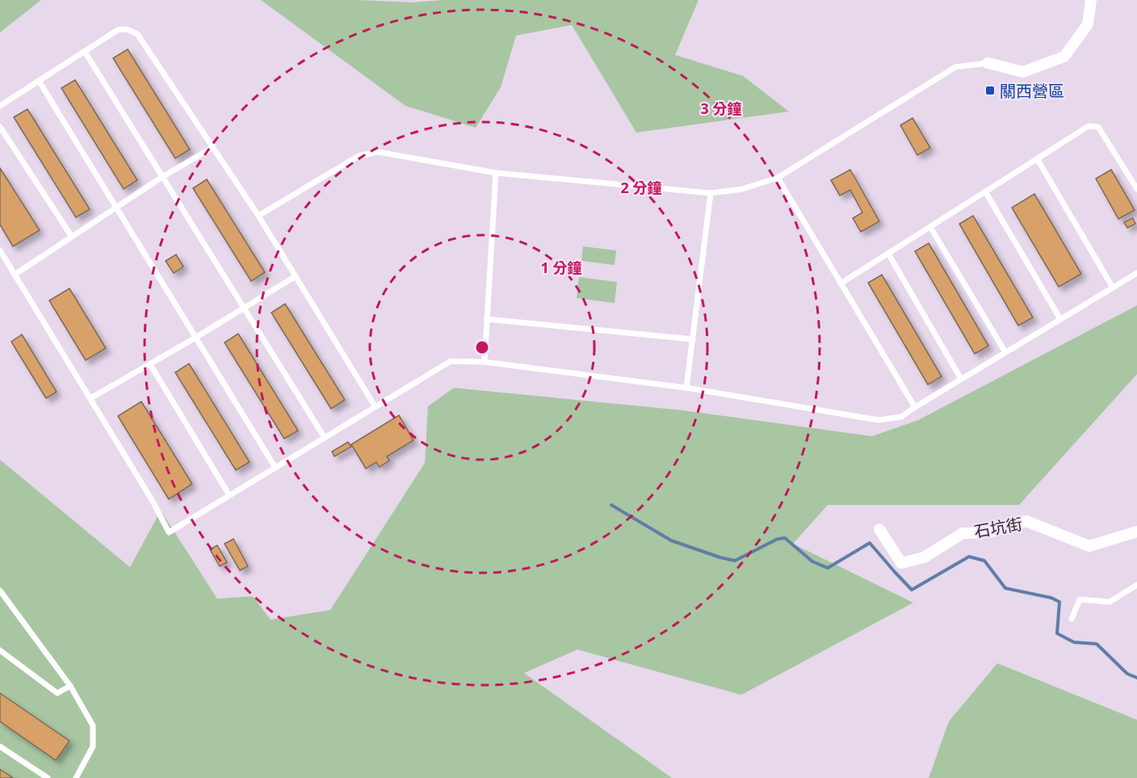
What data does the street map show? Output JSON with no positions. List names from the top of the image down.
{
  "streets": {
    "street": ["石坑街"]
  },
  "places": {
    "transit": ["關西營區"]
  },
  "rings": ["3 分鐘", "2 分鐘", "1 分鐘"]
}
